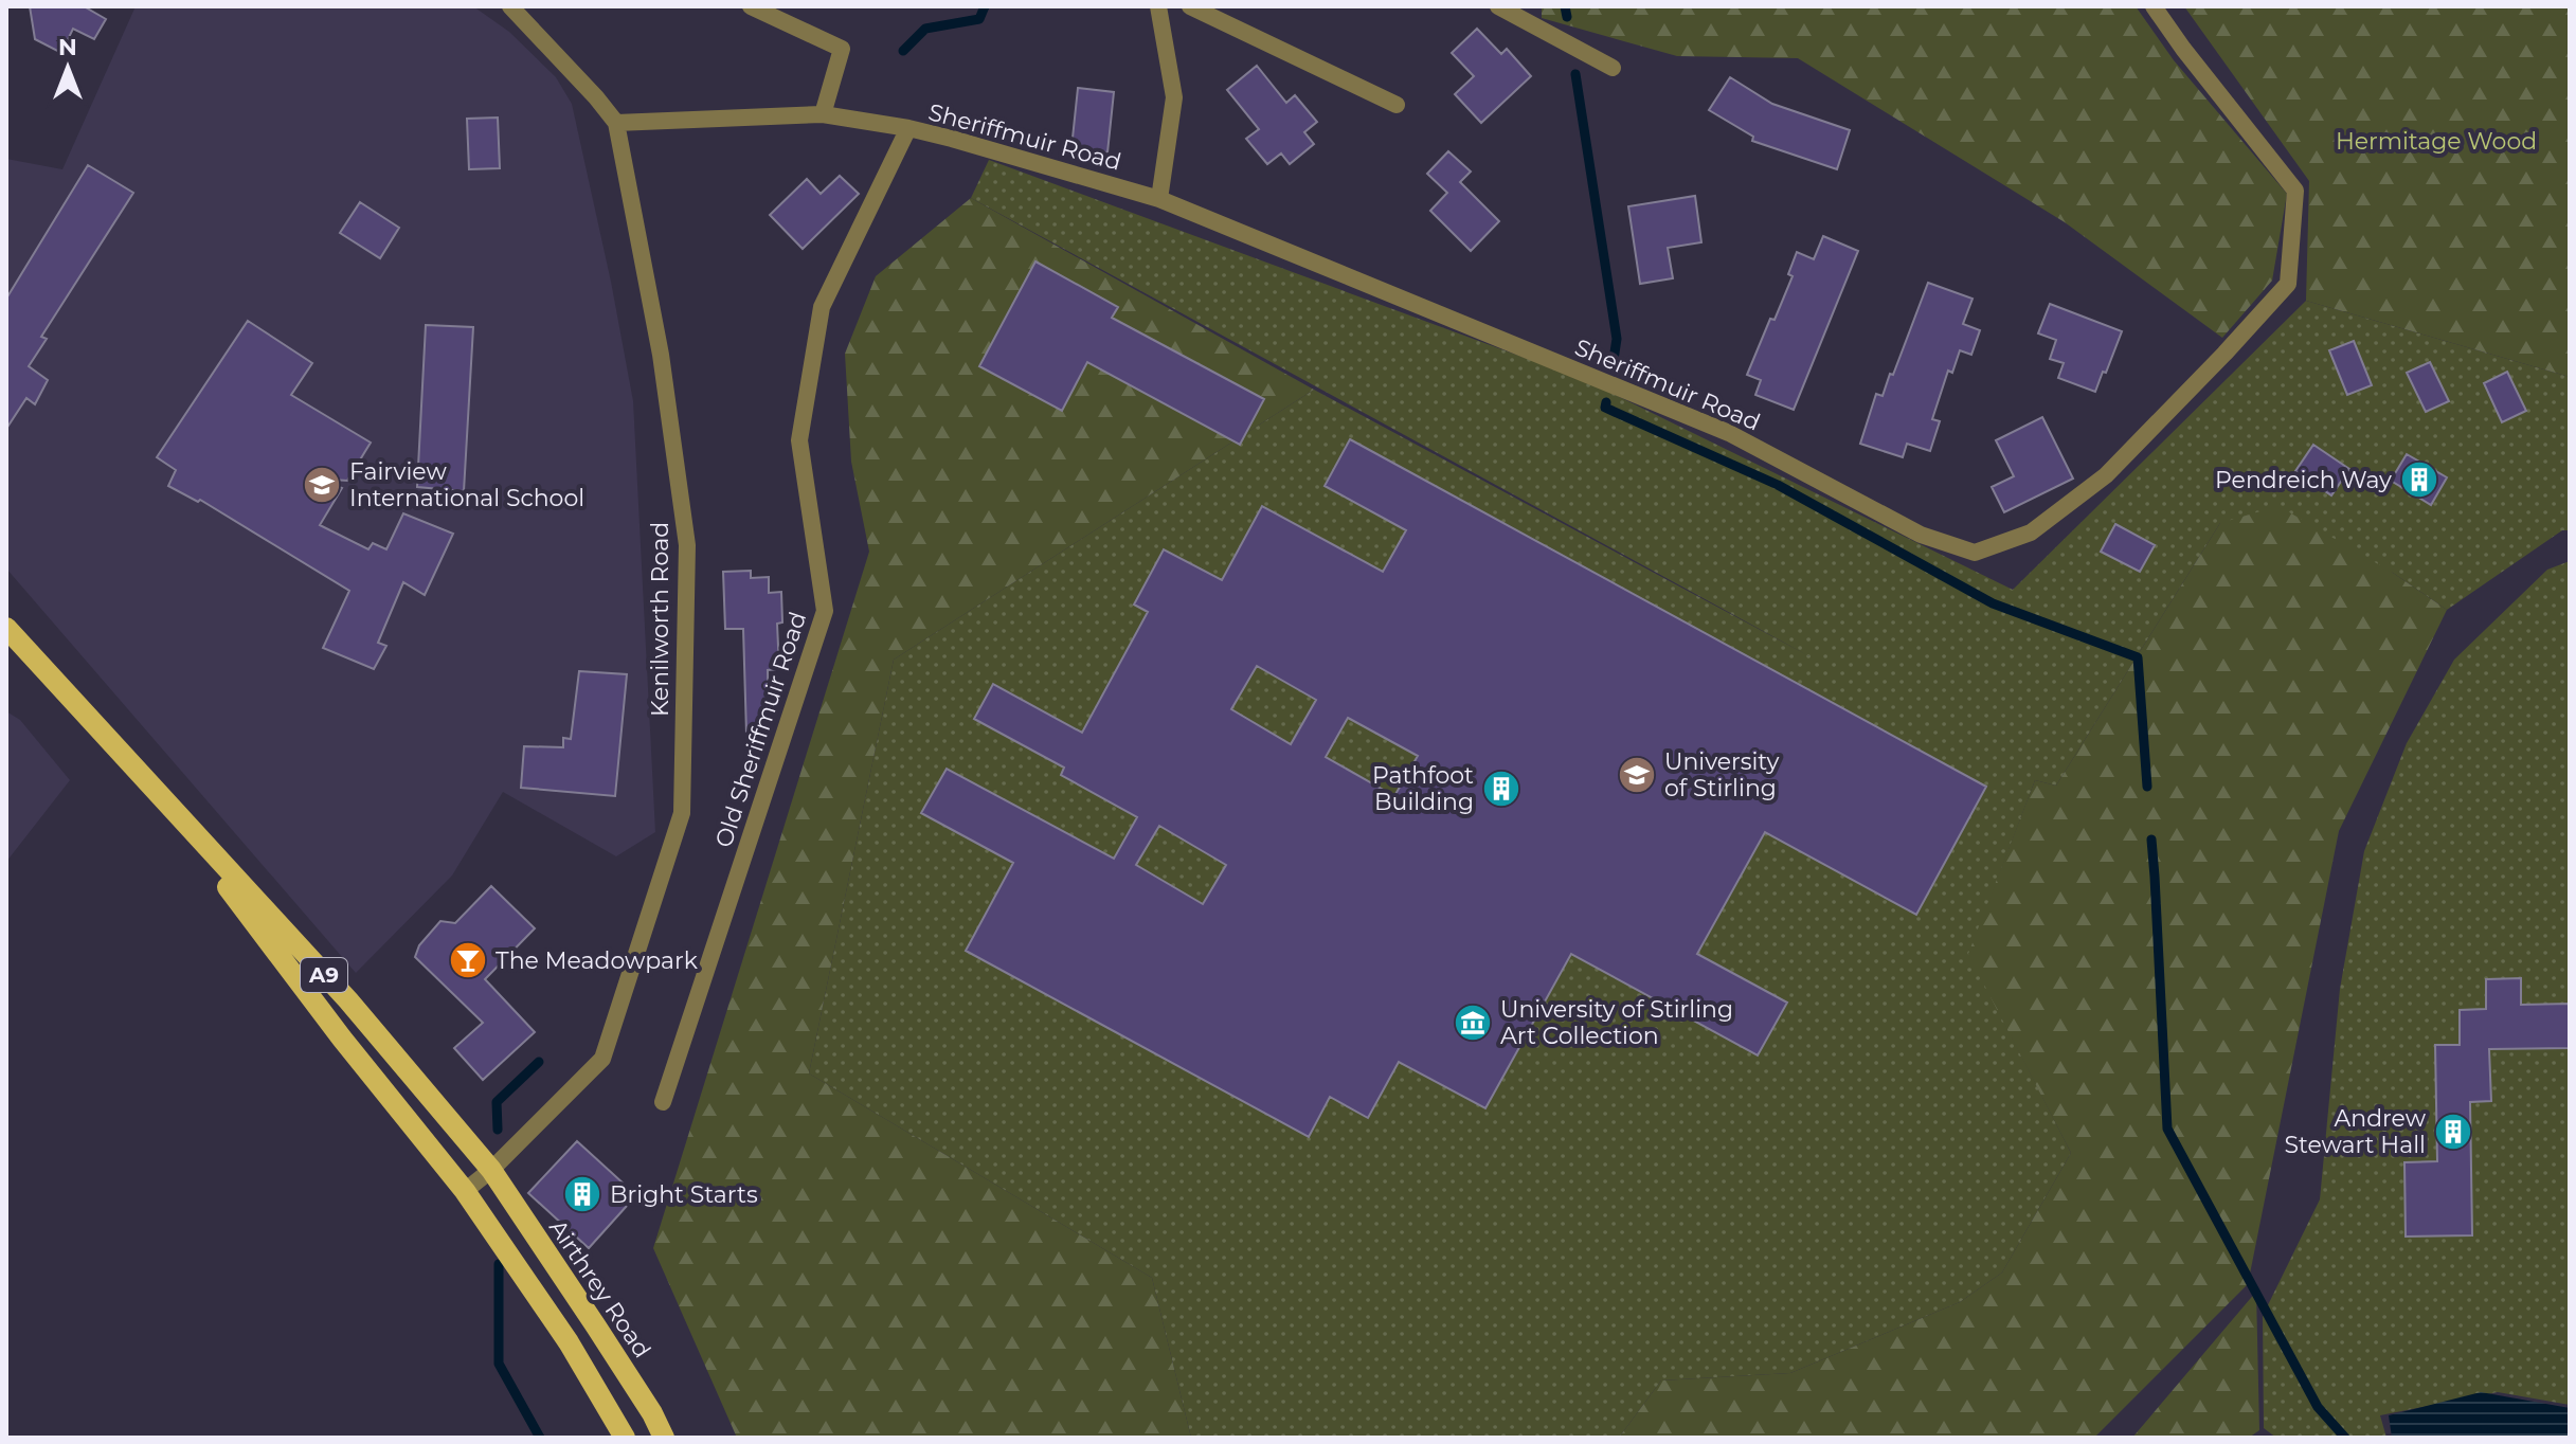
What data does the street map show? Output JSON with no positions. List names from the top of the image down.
{
  "streets": {
    "main road": ["A9", "Airthrey Road"],
    "street": ["Sheriffmuir Road", "Kenilworth Road", "Old Sheriffmuir Road"]
  },
  "crossings": [
    ["Sheriffmuir Road", "Kenilworth Road"],
    ["Sheriffmuir Road", "Old Sheriffmuir Road"],
    ["Kenilworth Road", "A9"],
    ["Kenilworth Road", "Airthrey Road"],
    ["A9", "Airthrey Road"]
  ],
  "parks": ["Hermitage Wood"],
  "places": {
    "building": [
      "Pendreich Way",
      "Pathfoot Building",
      "Andrew Stewart Hall",
      "Bright Starts"
    ],
    "school or university": ["Fairview International School", "University of Stirling"],
    "bar": ["The Meadowpark"],
    "museum": ["University of Stirling Art Collection"]
  },
  "north": "top"
}
